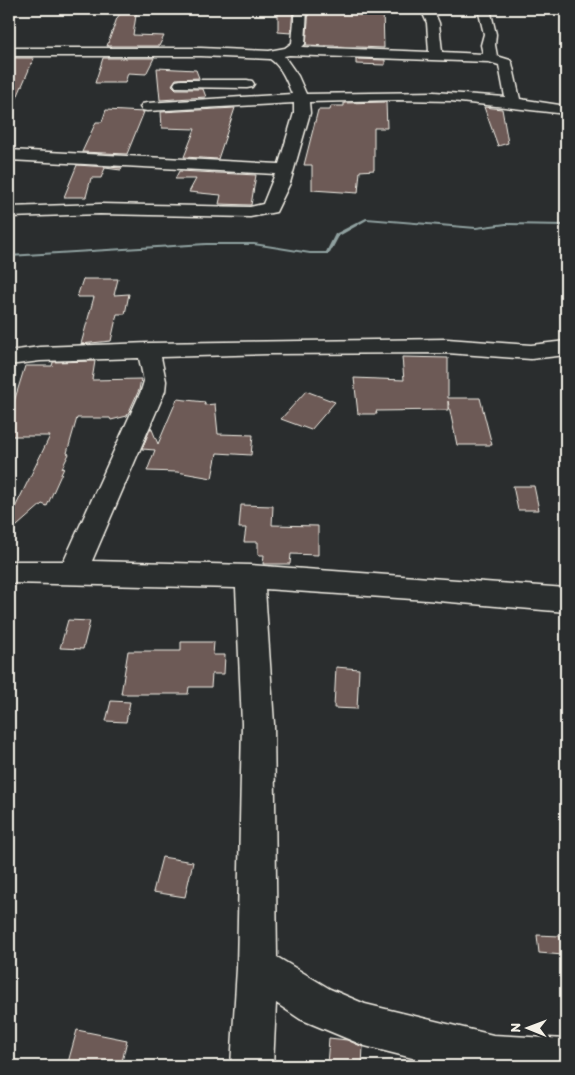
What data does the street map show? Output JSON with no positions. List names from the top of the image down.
{
  "north": "left"
}
